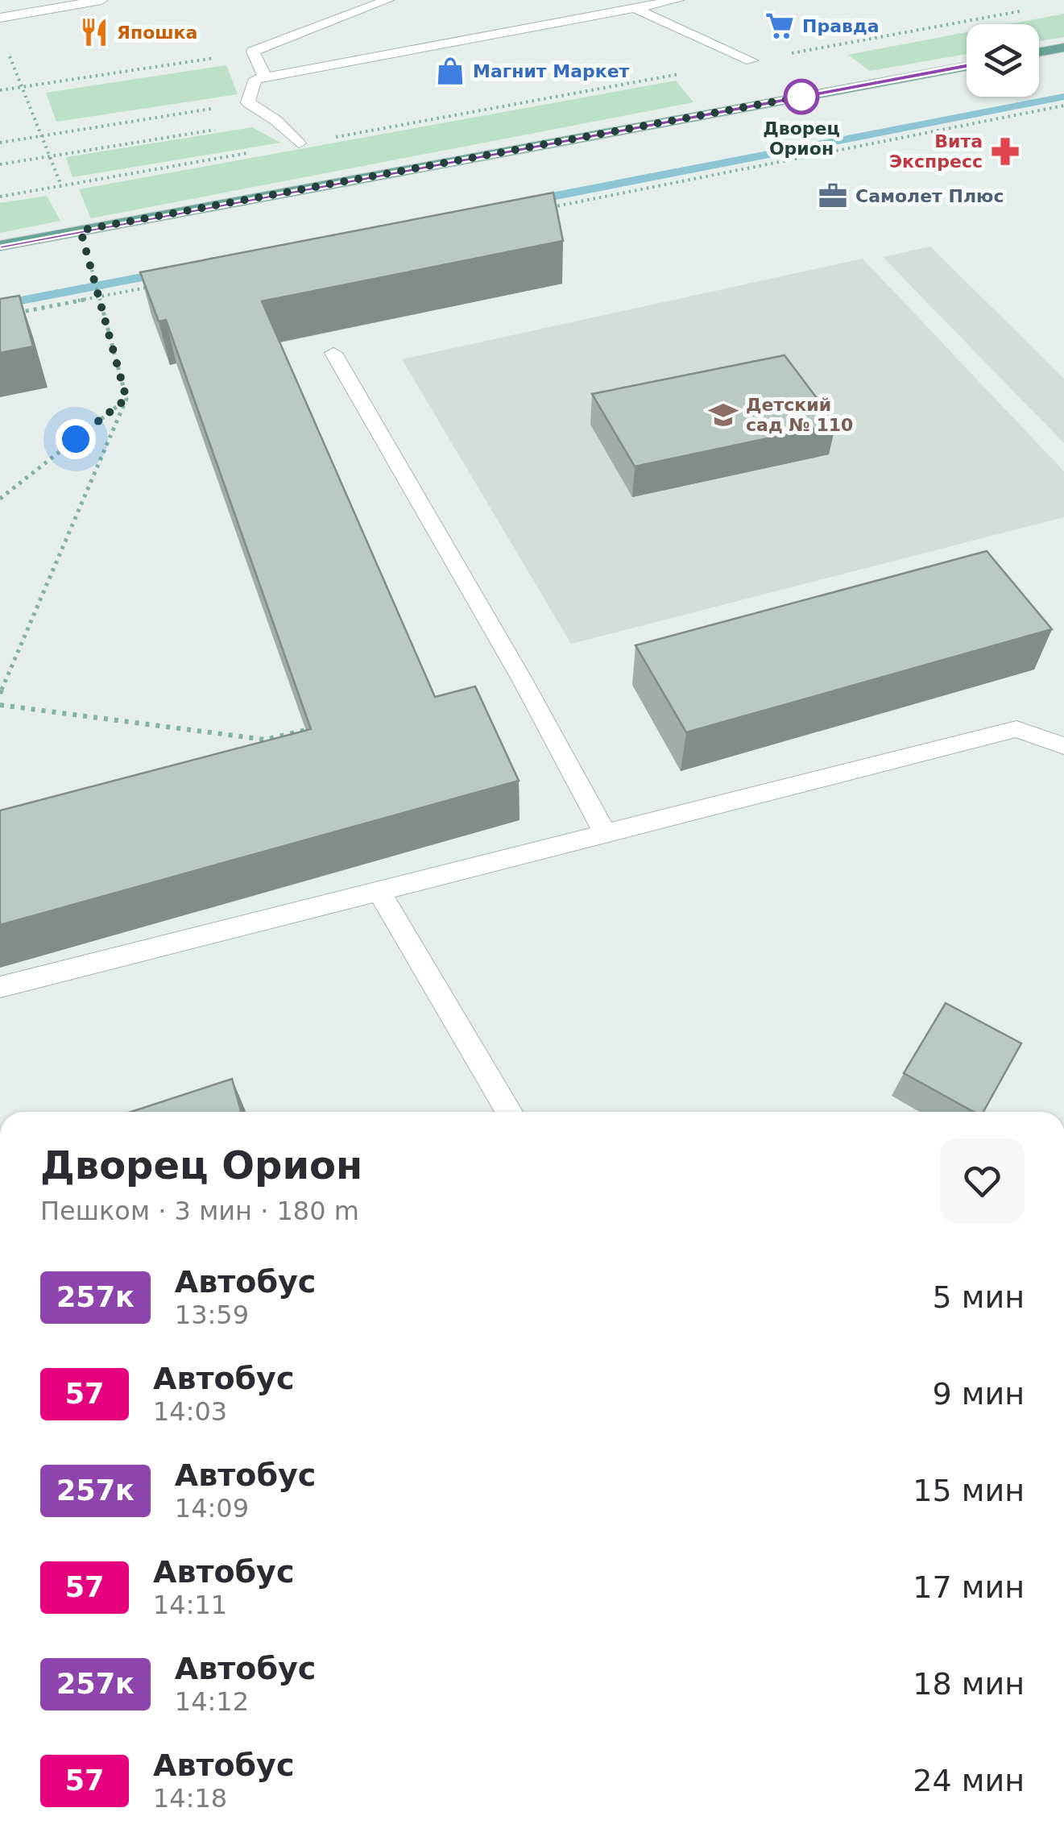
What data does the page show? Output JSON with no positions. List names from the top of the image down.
{
  "places": {
    "supermarket": ["Правда"],
    "restaurant": ["Япошка"],
    "shop": ["Магнит Маркет"],
    "other": ["Дворец Орион"],
    "pharmacy": ["Вита Экспресс"],
    "office": ["Самолет Плюс"],
    "school or university": ["Детский сад № 110"]
  },
  "lines": ["bus line 257к"],
  "page": {
    "heading": ["Дворец Орион", "Пешком · 3 мин · 180 m"],
    "list": [
      {
        "mark": "257к",
        "name": "Автобус",
        "note": "13:59",
        "value": "5 мин"
      },
      {
        "mark": "57",
        "name": "Автобус",
        "note": "14:03",
        "value": "9 мин"
      },
      {
        "mark": "257к",
        "name": "Автобус",
        "note": "14:09",
        "value": "15 мин"
      },
      {
        "mark": "57",
        "name": "Автобус",
        "note": "14:11",
        "value": "17 мин"
      },
      {
        "mark": "257к",
        "name": "Автобус",
        "note": "14:12",
        "value": "18 мин"
      },
      {
        "mark": "57",
        "name": "Автобус",
        "note": "14:18",
        "value": "24 мин"
      }
    ]
  }
}
